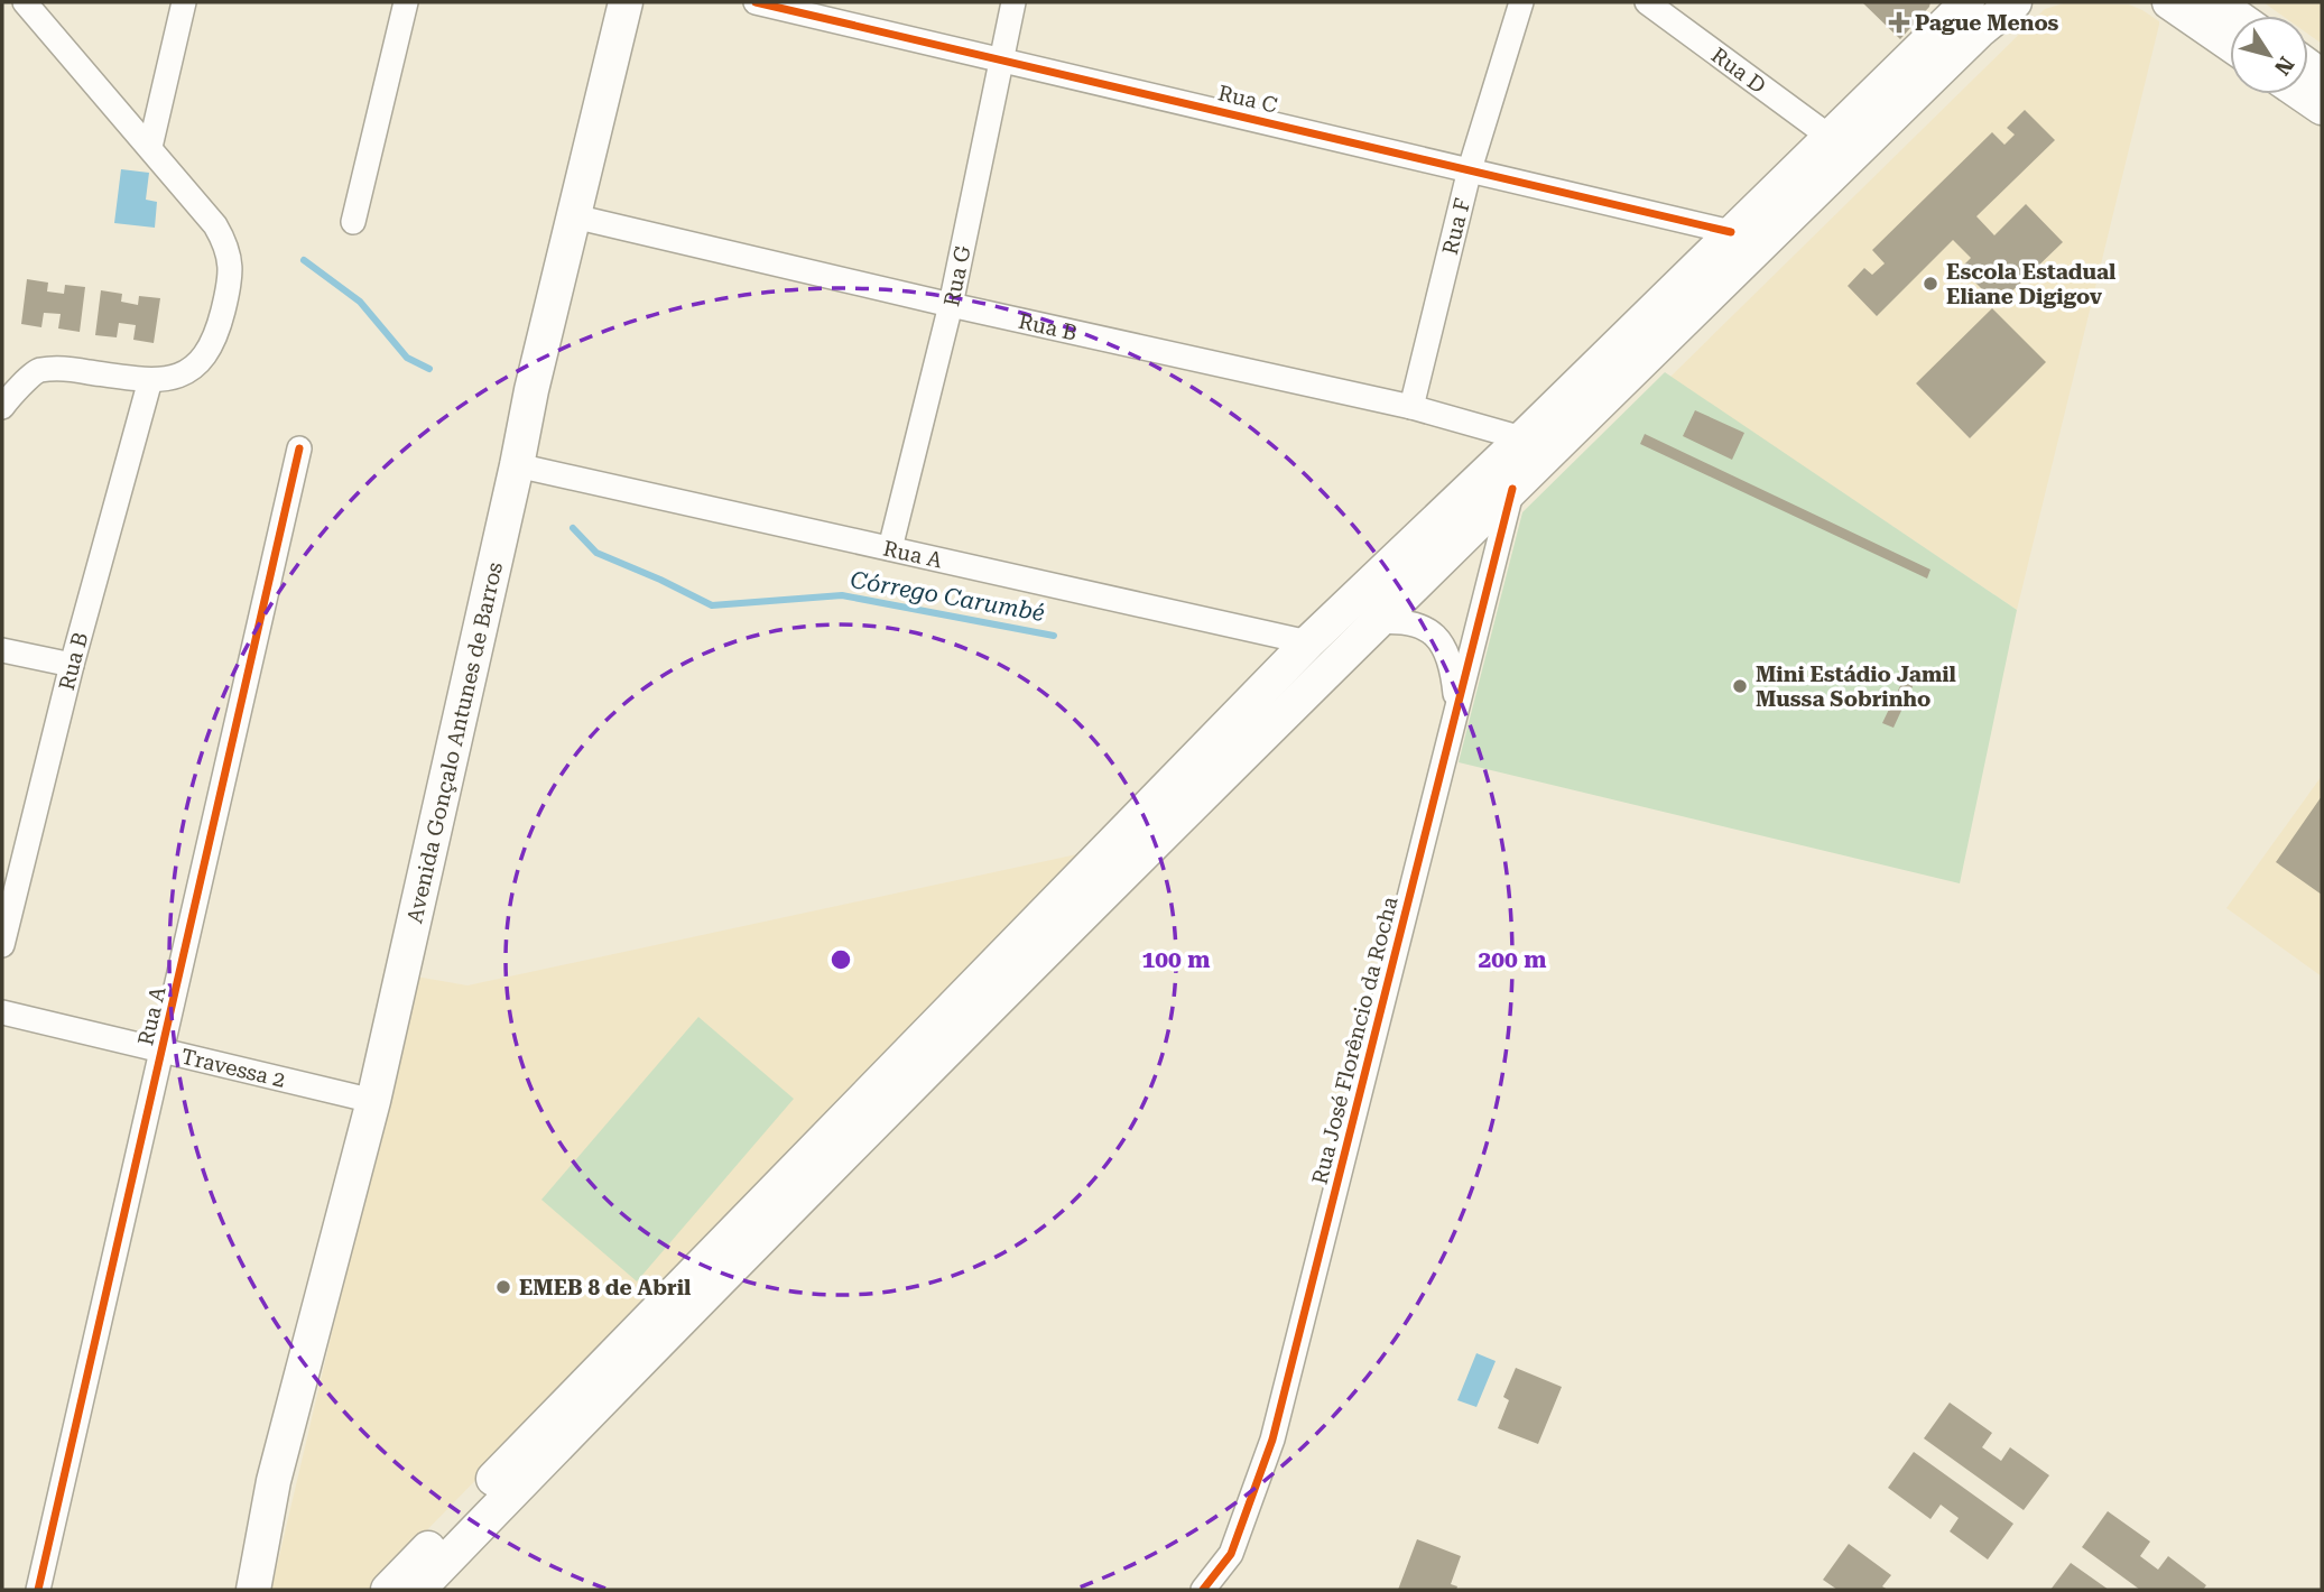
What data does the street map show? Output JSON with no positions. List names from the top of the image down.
{
  "streets": {
    "main road": ["Avenida Gonçalo Antunes de Barros"],
    "street": [
      "Rua D",
      "Rua C",
      "Rua F",
      "Rua G",
      "Rua B",
      "Rua A",
      "Rua José Florêncio da Rocha",
      "Travessa 2"
    ]
  },
  "crossings": [
    ["Rua C", "Rua F"],
    ["Rua C", "Rua G"],
    ["Rua F", "Rua B"],
    ["Rua G", "Rua B"],
    ["Rua G", "Rua A"],
    ["Rua B", "Avenida Gonçalo Antunes de Barros"],
    ["Rua A", "Avenida Gonçalo Antunes de Barros"],
    ["Rua A", "Travessa 2"],
    ["Avenida Gonçalo Antunes de Barros", "Travessa 2"]
  ],
  "water": ["Córrego Carumbé"],
  "places": {
    "health": ["Pague Menos"],
    "other": ["Escola Estadual Eliane Digigov", "Mini Estádio Jamil Mussa Sobrinho", "EMEB 8 de Abril"]
  },
  "north": "bottom right",
  "rings": ["100 m", "200 m"]
}
